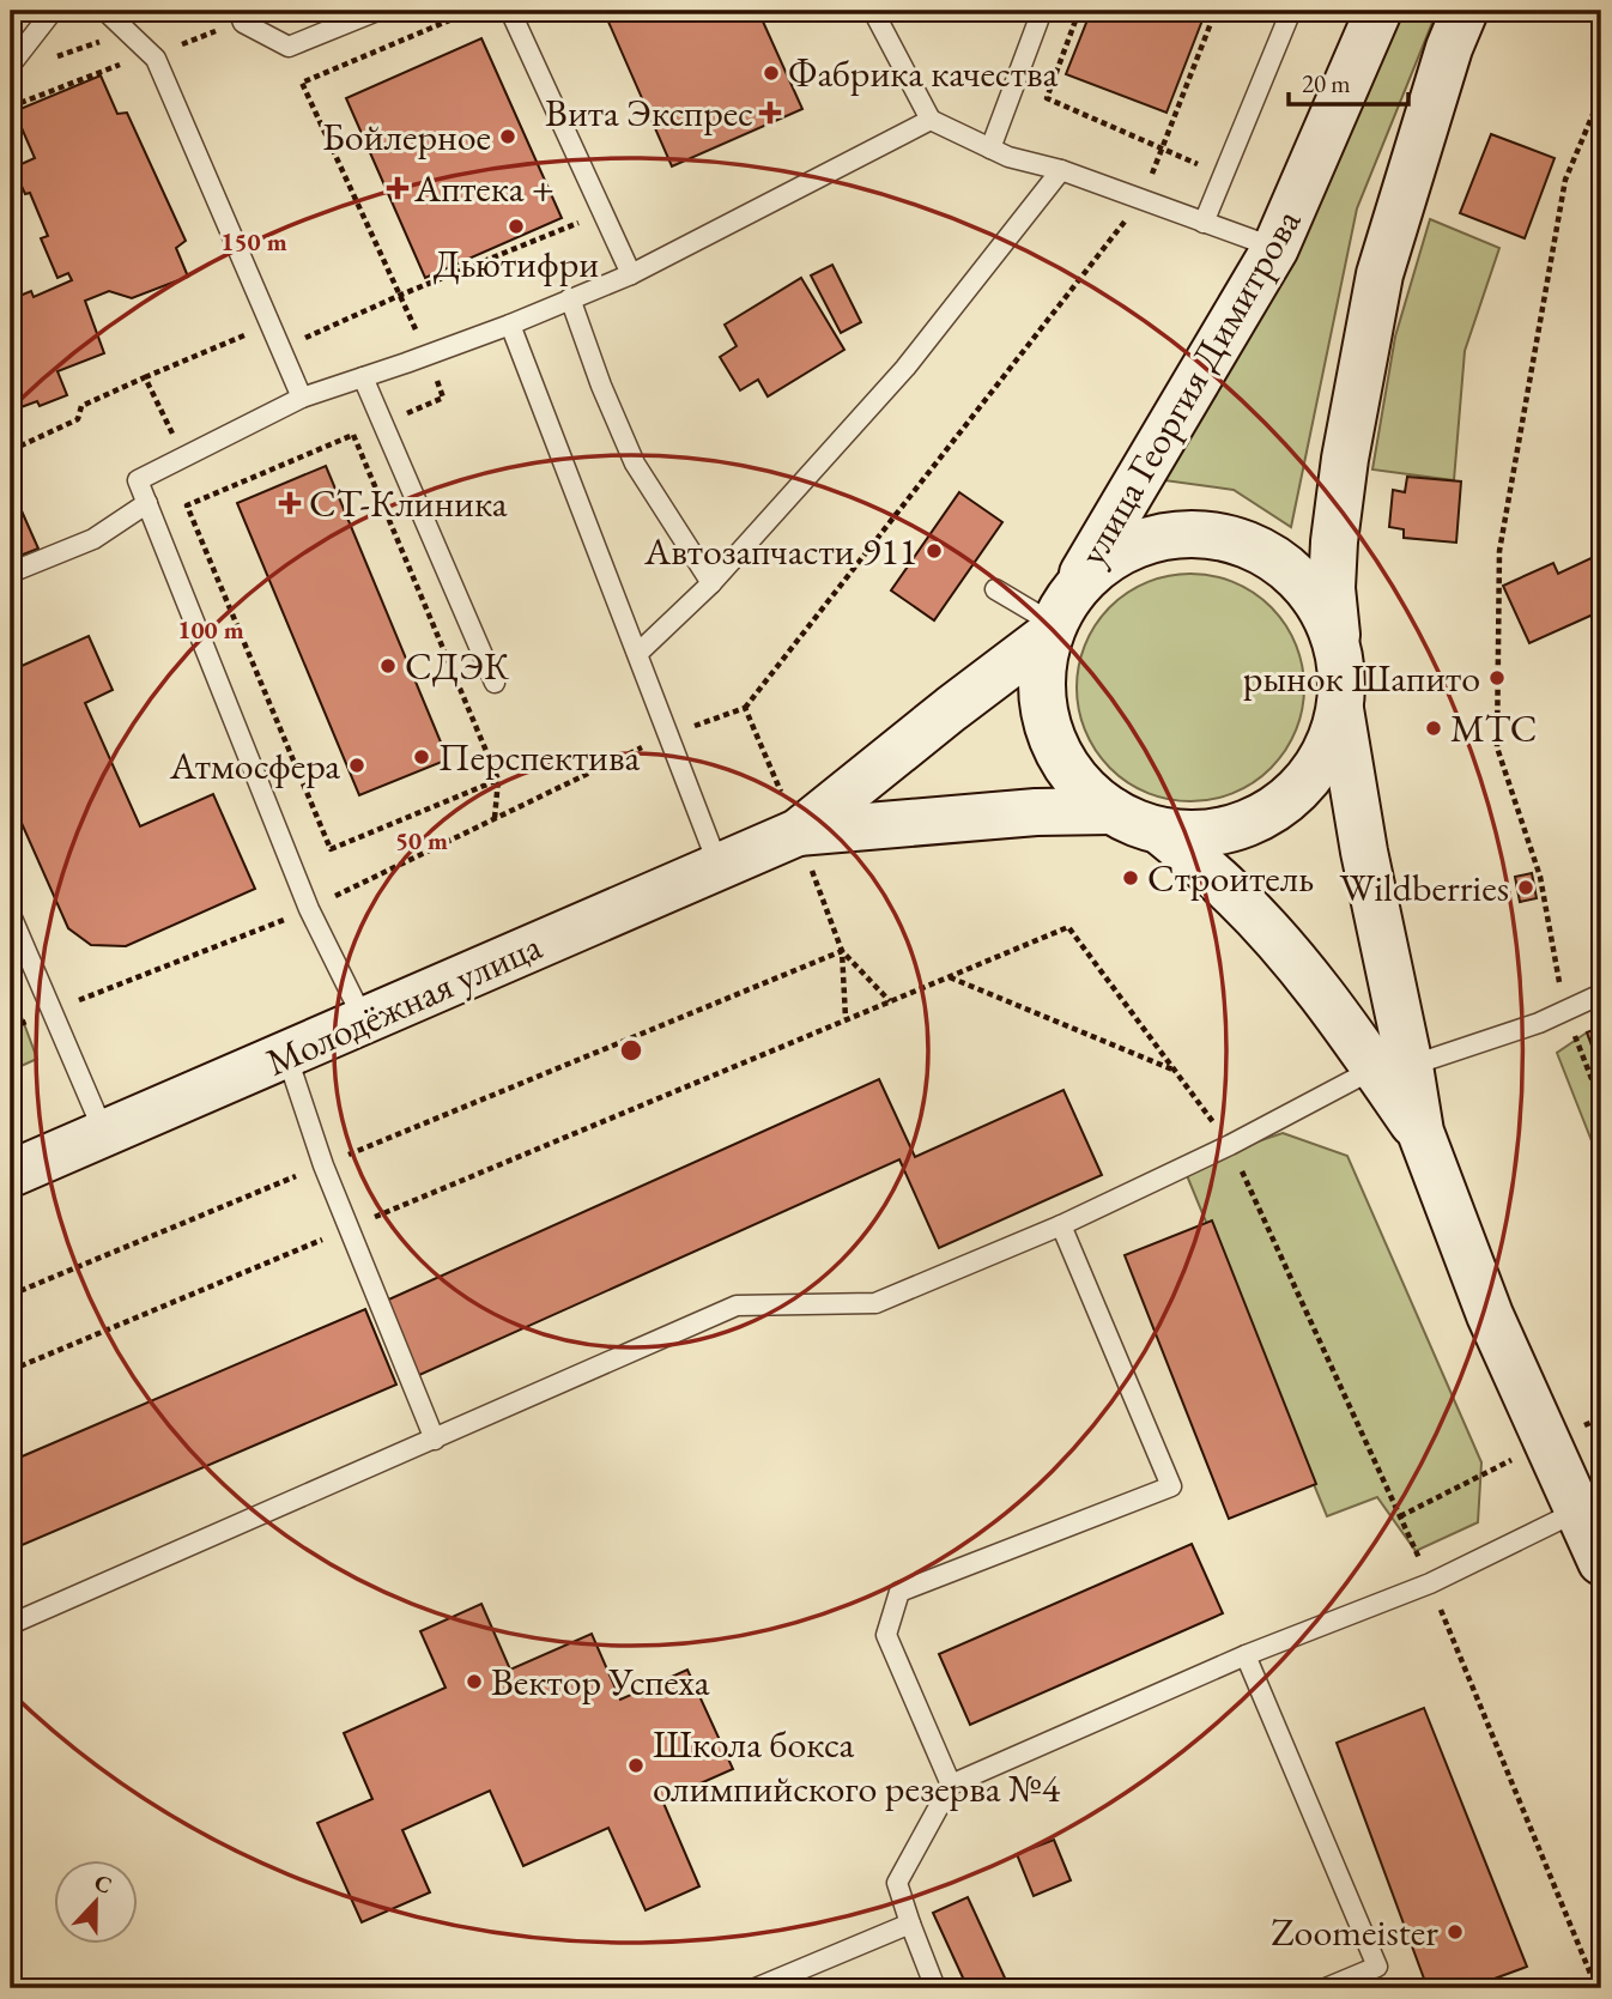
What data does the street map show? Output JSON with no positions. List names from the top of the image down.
{
  "streets": {
    "main road": ["улица Георгия Димитрова", "Молодёжная улица"]
  },
  "crossings": [
    ["улица Георгия Димитрова", "Молодёжная улица"]
  ],
  "places": {
    "other": [
      "Фабрика качества",
      "Бойлерное",
      "Дьютифри",
      "Автозапчасти 911",
      "СДЭК",
      "рынок Шапито",
      "МТС",
      "Перспектива",
      "Атмосфера",
      "Строитель",
      "Wildberries",
      "Вектор Успеха",
      "Школа бокса олимпийского резерва №4",
      "Zoomeister"
    ],
    "health": ["Вита Экспрес", "Аптека +", "СТ-Клиника"]
  },
  "scale_bar": "20 m",
  "north": "top",
  "rings": ["150 m", "100 m", "50 m"]
}
